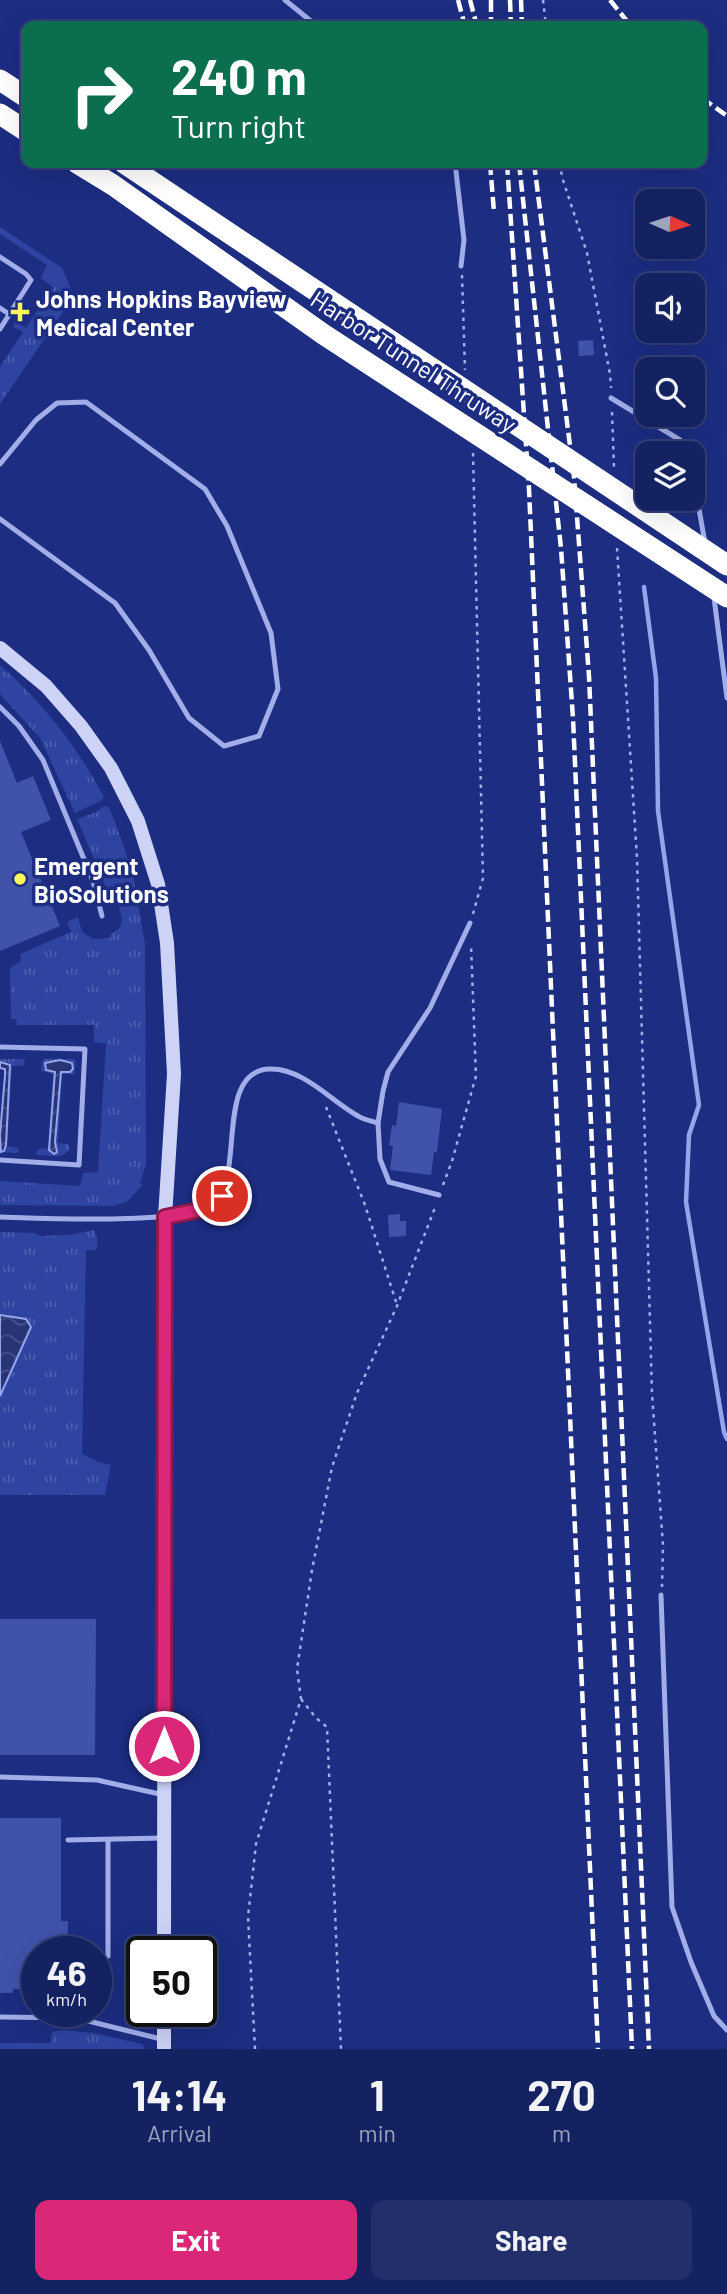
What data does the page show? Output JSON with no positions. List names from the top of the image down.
{
  "streets": {
    "highway": ["Harbor Tunnel Thruway"]
  },
  "places": {
    "health": ["Johns Hopkins Bayview Medical Center"],
    "other": ["Emergent BioSolutions"]
  },
  "north": "right",
  "page": {
    "turn": ["240 m", "Turn right"],
    "speed": "46 km/h",
    "limit": "50",
    "eta": [
      "14:14",
      "Arrival",
      "1",
      "min",
      "270",
      "m"
    ],
    "buttons": ["Exit", "Share"]
  }
}
